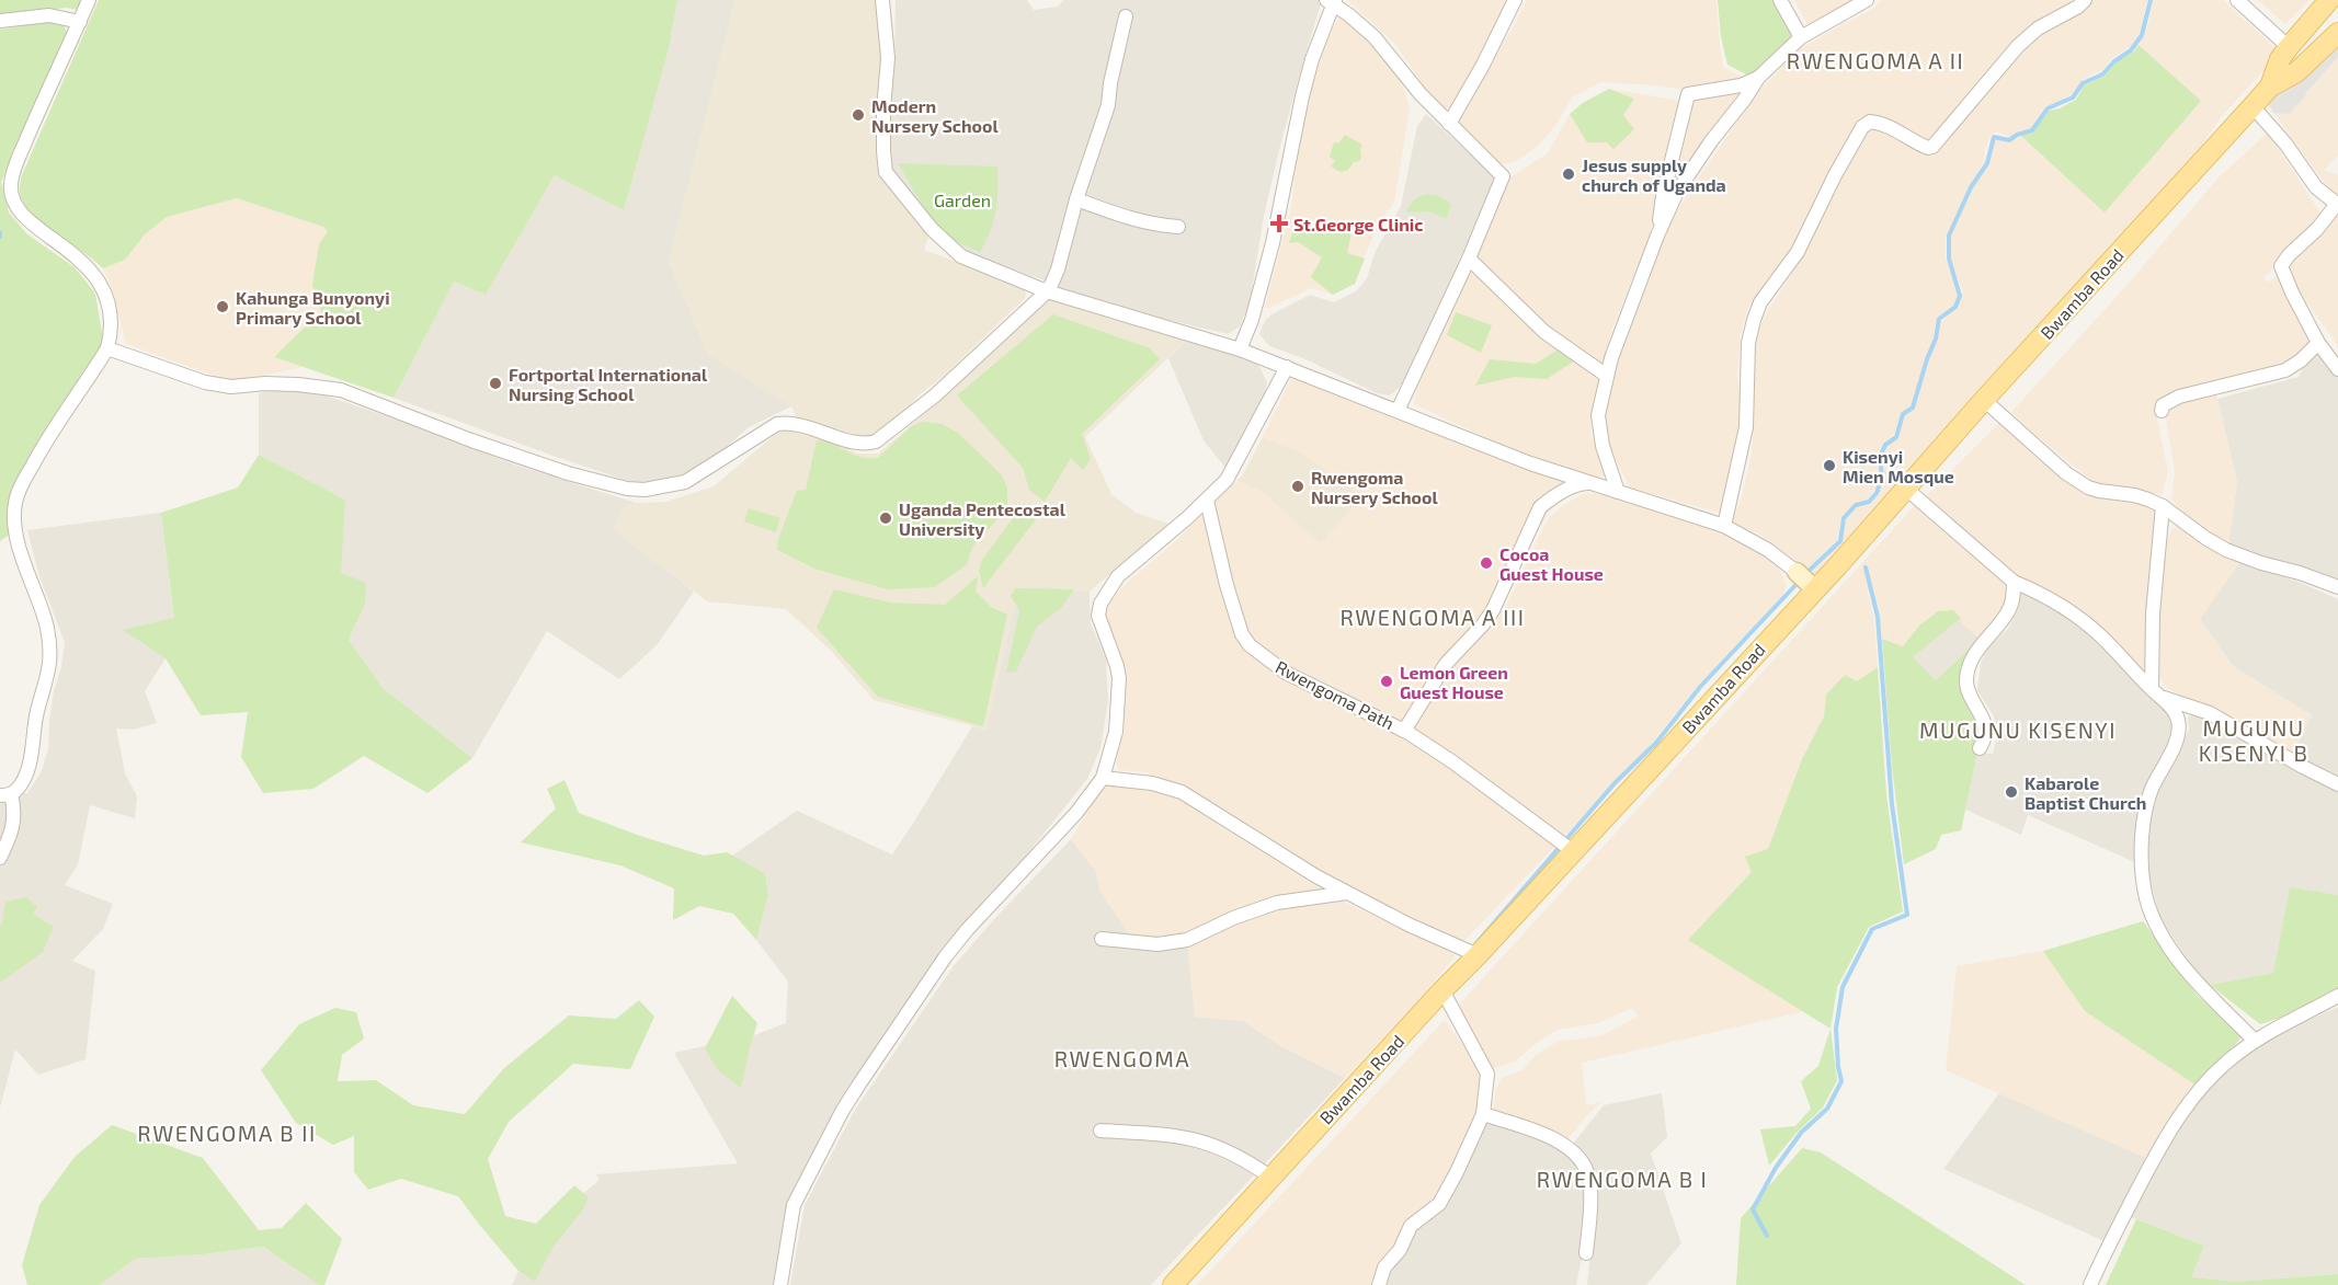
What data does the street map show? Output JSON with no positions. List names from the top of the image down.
{
  "streets": {
    "main road": ["Bwamba Road"],
    "street": ["Rwengoma Path"]
  },
  "crossings": [
    ["Bwamba Road", "Rwengoma Path"]
  ],
  "districts": [
    "RWENGOMA A II",
    "RWENGOMA A III",
    "MUGUNU KISENYI B",
    "MUGUNU KISENYI",
    "RWENGOMA",
    "RWENGOMA B II",
    "RWENGOMA B I"
  ],
  "parks": ["Garden"],
  "places": {
    "other": [
      "Modern Nursery School",
      "Jesus supply church of Uganda",
      "Kahunga Bunyonyi Primary School",
      "Fortportal International Nursing School",
      "Kisenyi Mien Mosque",
      "Rwengoma Nursery School",
      "Uganda Pentecostal University",
      "Cocoa Guest House",
      "Lemon Green Guest House",
      "Kabarole Baptist Church"
    ],
    "health": ["St.George Clinic"]
  }
}
